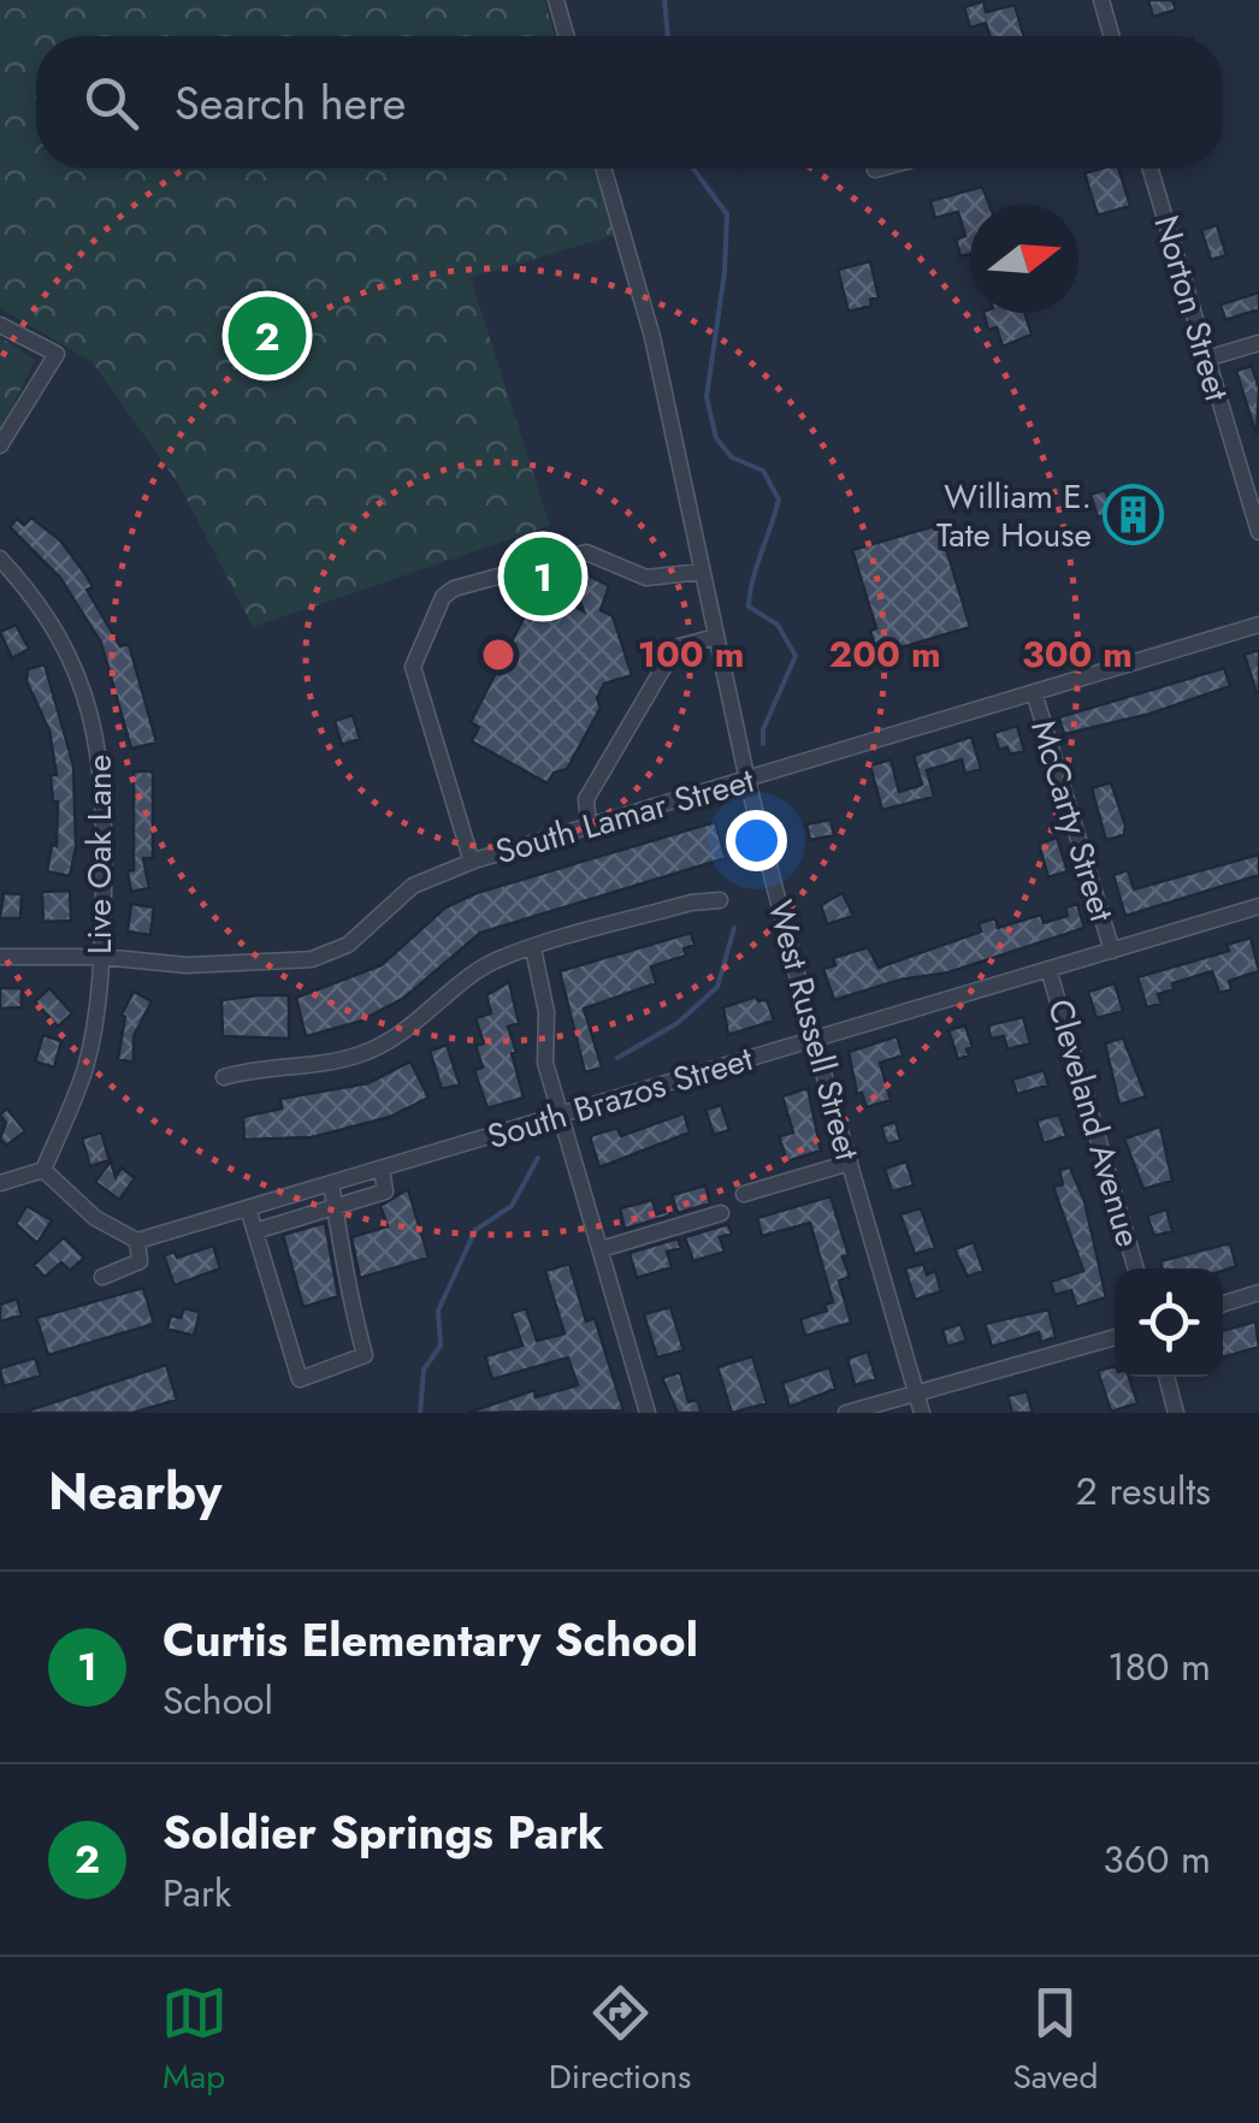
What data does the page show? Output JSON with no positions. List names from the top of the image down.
{
  "streets": {
    "street": [
      "Norton Street",
      "South Lamar Street",
      "McCarty Street",
      "Live Oak Lane",
      "West Russell Street",
      "South Brazos Street",
      "Cleveland Avenue"
    ]
  },
  "crossings": [
    ["South Lamar Street", "McCarty Street"],
    ["South Lamar Street", "Live Oak Lane"],
    ["South Lamar Street", "West Russell Street"],
    ["McCarty Street", "South Brazos Street"],
    ["West Russell Street", "South Brazos Street"],
    ["South Brazos Street", "Cleveland Avenue"]
  ],
  "places": {
    "building": ["William E. Tate House"]
  },
  "north": "right",
  "page": {
    "search": "Search here",
    "pins": ["2", "1"],
    "heading": ["Nearby", "2 results"],
    "list": [
      {
        "mark": "1",
        "name": "Curtis Elementary School",
        "note": "School",
        "value": "180 m"
      },
      {
        "mark": "2",
        "name": "Soldier Springs Park",
        "note": "Park",
        "value": "360 m"
      }
    ],
    "nav": ["Map", "Directions", "Saved"]
  },
  "rings": ["100 m", "200 m", "300 m"]
}
